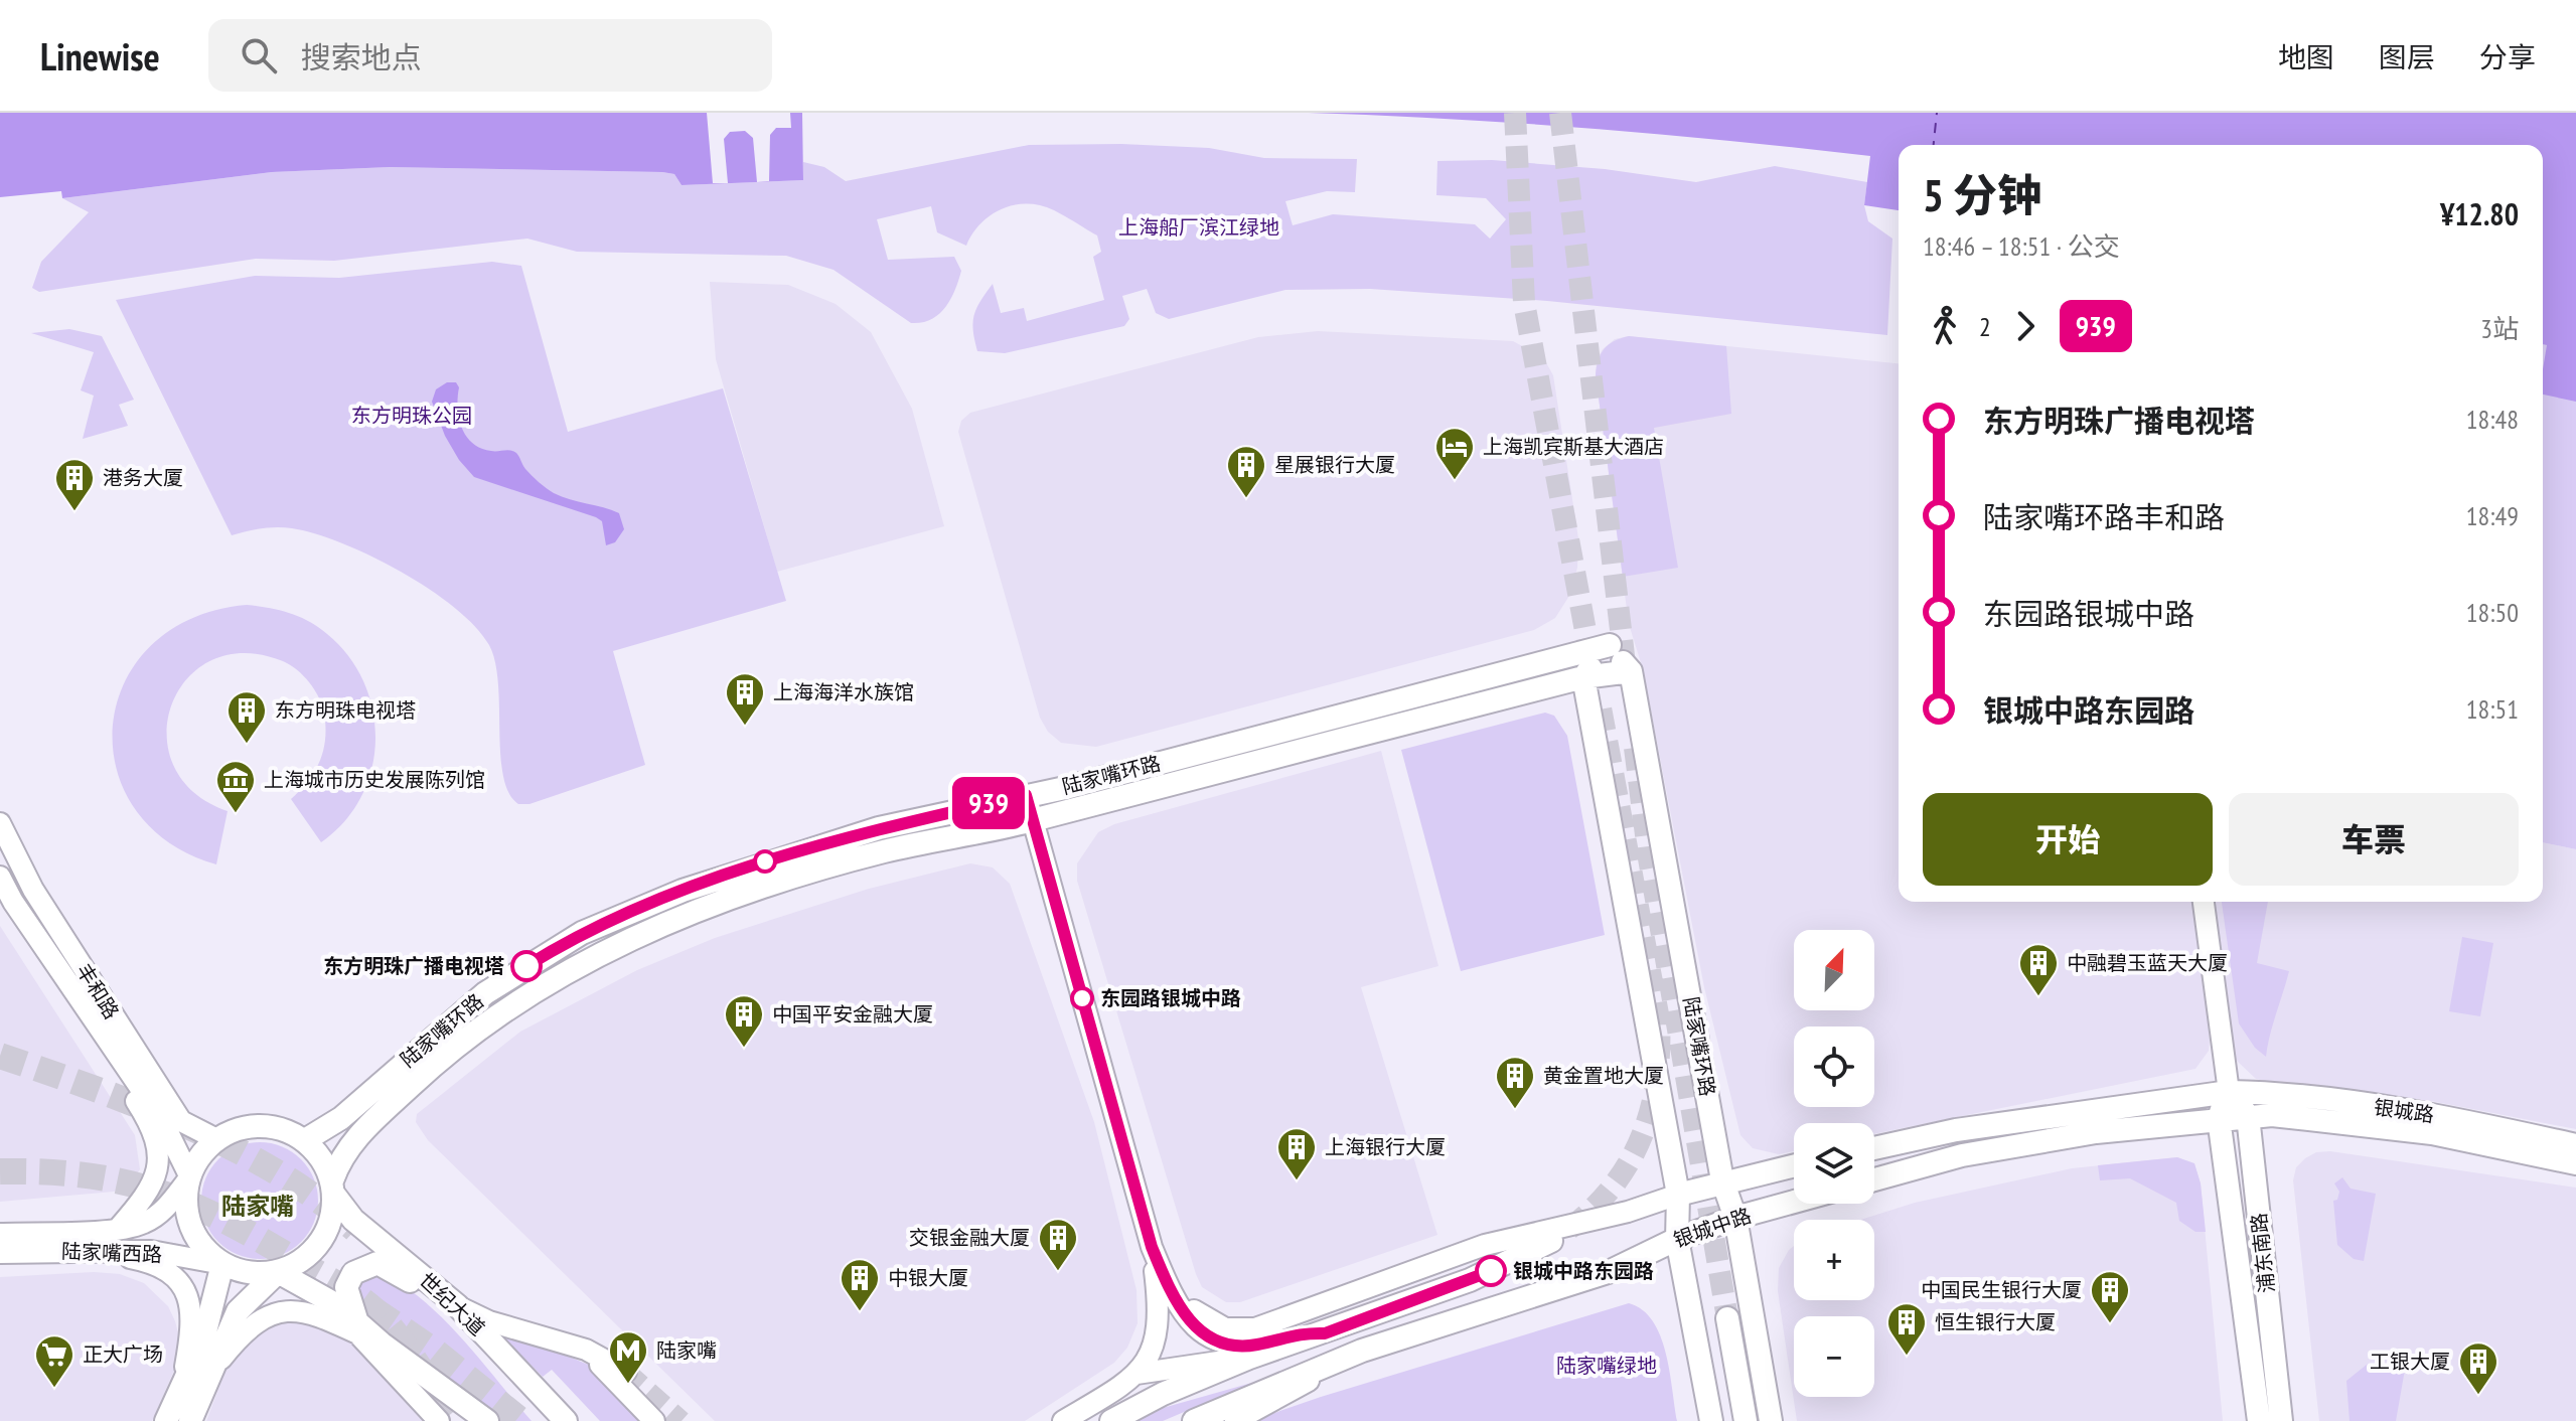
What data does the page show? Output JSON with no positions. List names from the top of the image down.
{
  "streets": {
    "main road": [
      "陆家嘴环路",
      "银城路",
      "银城中路",
      "浦东南路",
      "世纪大道"
    ],
    "street": ["丰和路", "陆家嘴西路"]
  },
  "crossings": [
    ["陆家嘴环路", "丰和路"],
    ["陆家嘴环路", "银城中路"],
    ["陆家嘴环路", "陆家嘴西路"],
    ["陆家嘴环路", "世纪大道"],
    ["丰和路", "陆家嘴西路"],
    ["丰和路", "世纪大道"],
    ["银城路", "浦东南路"],
    ["陆家嘴西路", "世纪大道"]
  ],
  "districts": ["陆家嘴"],
  "parks": ["上海船厂滨江绿地", "东方明珠公园", "陆家嘴绿地"],
  "places": {
    "hotel": ["上海凯宾斯基大酒店"],
    "building": [
      "星展银行大厦",
      "港务大厦",
      "上海海洋水族馆",
      "东方明珠电视塔",
      "中融碧玉蓝天大厦",
      "中国平安金融大厦",
      "黄金置地大厦",
      "上海银行大厦",
      "交银金融大厦",
      "中银大厦",
      "中国民生银行大厦",
      "恒生银行大厦",
      "工银大厦"
    ],
    "museum": ["上海城市历史发展陈列馆"],
    "other": ["东方明珠广播电视塔", "东园路银城中路", "银城中路东园路"],
    "metro station": ["陆家嘴"],
    "supermarket": ["正大广场"]
  },
  "lines": ["bus line 939"],
  "north": "top right",
  "page": {
    "header": "Linewise",
    "search": "搜索地点",
    "nav": ["地图", "图层", "分享"],
    "on_map": "939",
    "heading": ["5 分钟", "18:46 – 18:51 · 公交", "¥12.80"],
    "legs": ["2", "939", "3站"],
    "list": [
      {
        "name": "东方明珠广播电视塔",
        "value": "18:48"
      },
      {
        "name": "陆家嘴环路丰和路",
        "value": "18:49"
      },
      {
        "name": "东园路银城中路",
        "value": "18:50"
      },
      {
        "name": "银城中路东园路",
        "value": "18:51"
      }
    ],
    "buttons": ["开始", "车票"],
    "map_buttons": ["+", "−"]
  }
}
